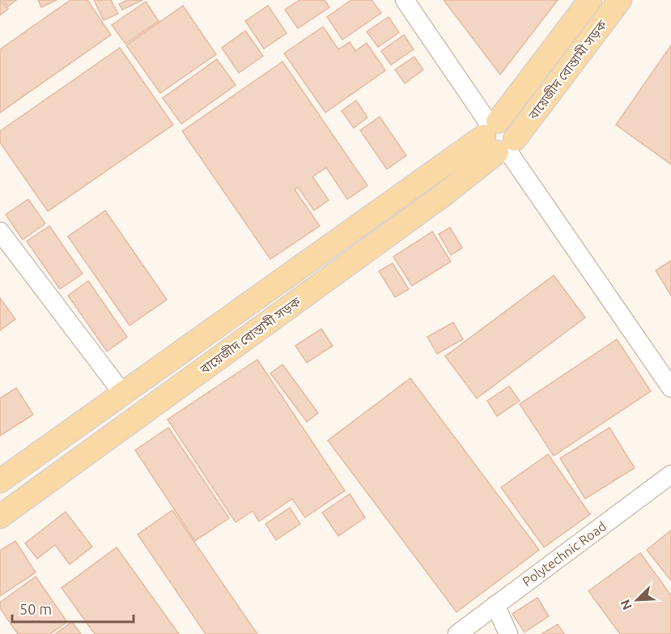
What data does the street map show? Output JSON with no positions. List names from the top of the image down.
{
  "streets": {
    "main road": ["বায়েজীদ বোস্তামী সড়ক"],
    "street": ["Polytechnic Road"]
  },
  "scale_bar": "50 m",
  "north": "bottom left"
}
